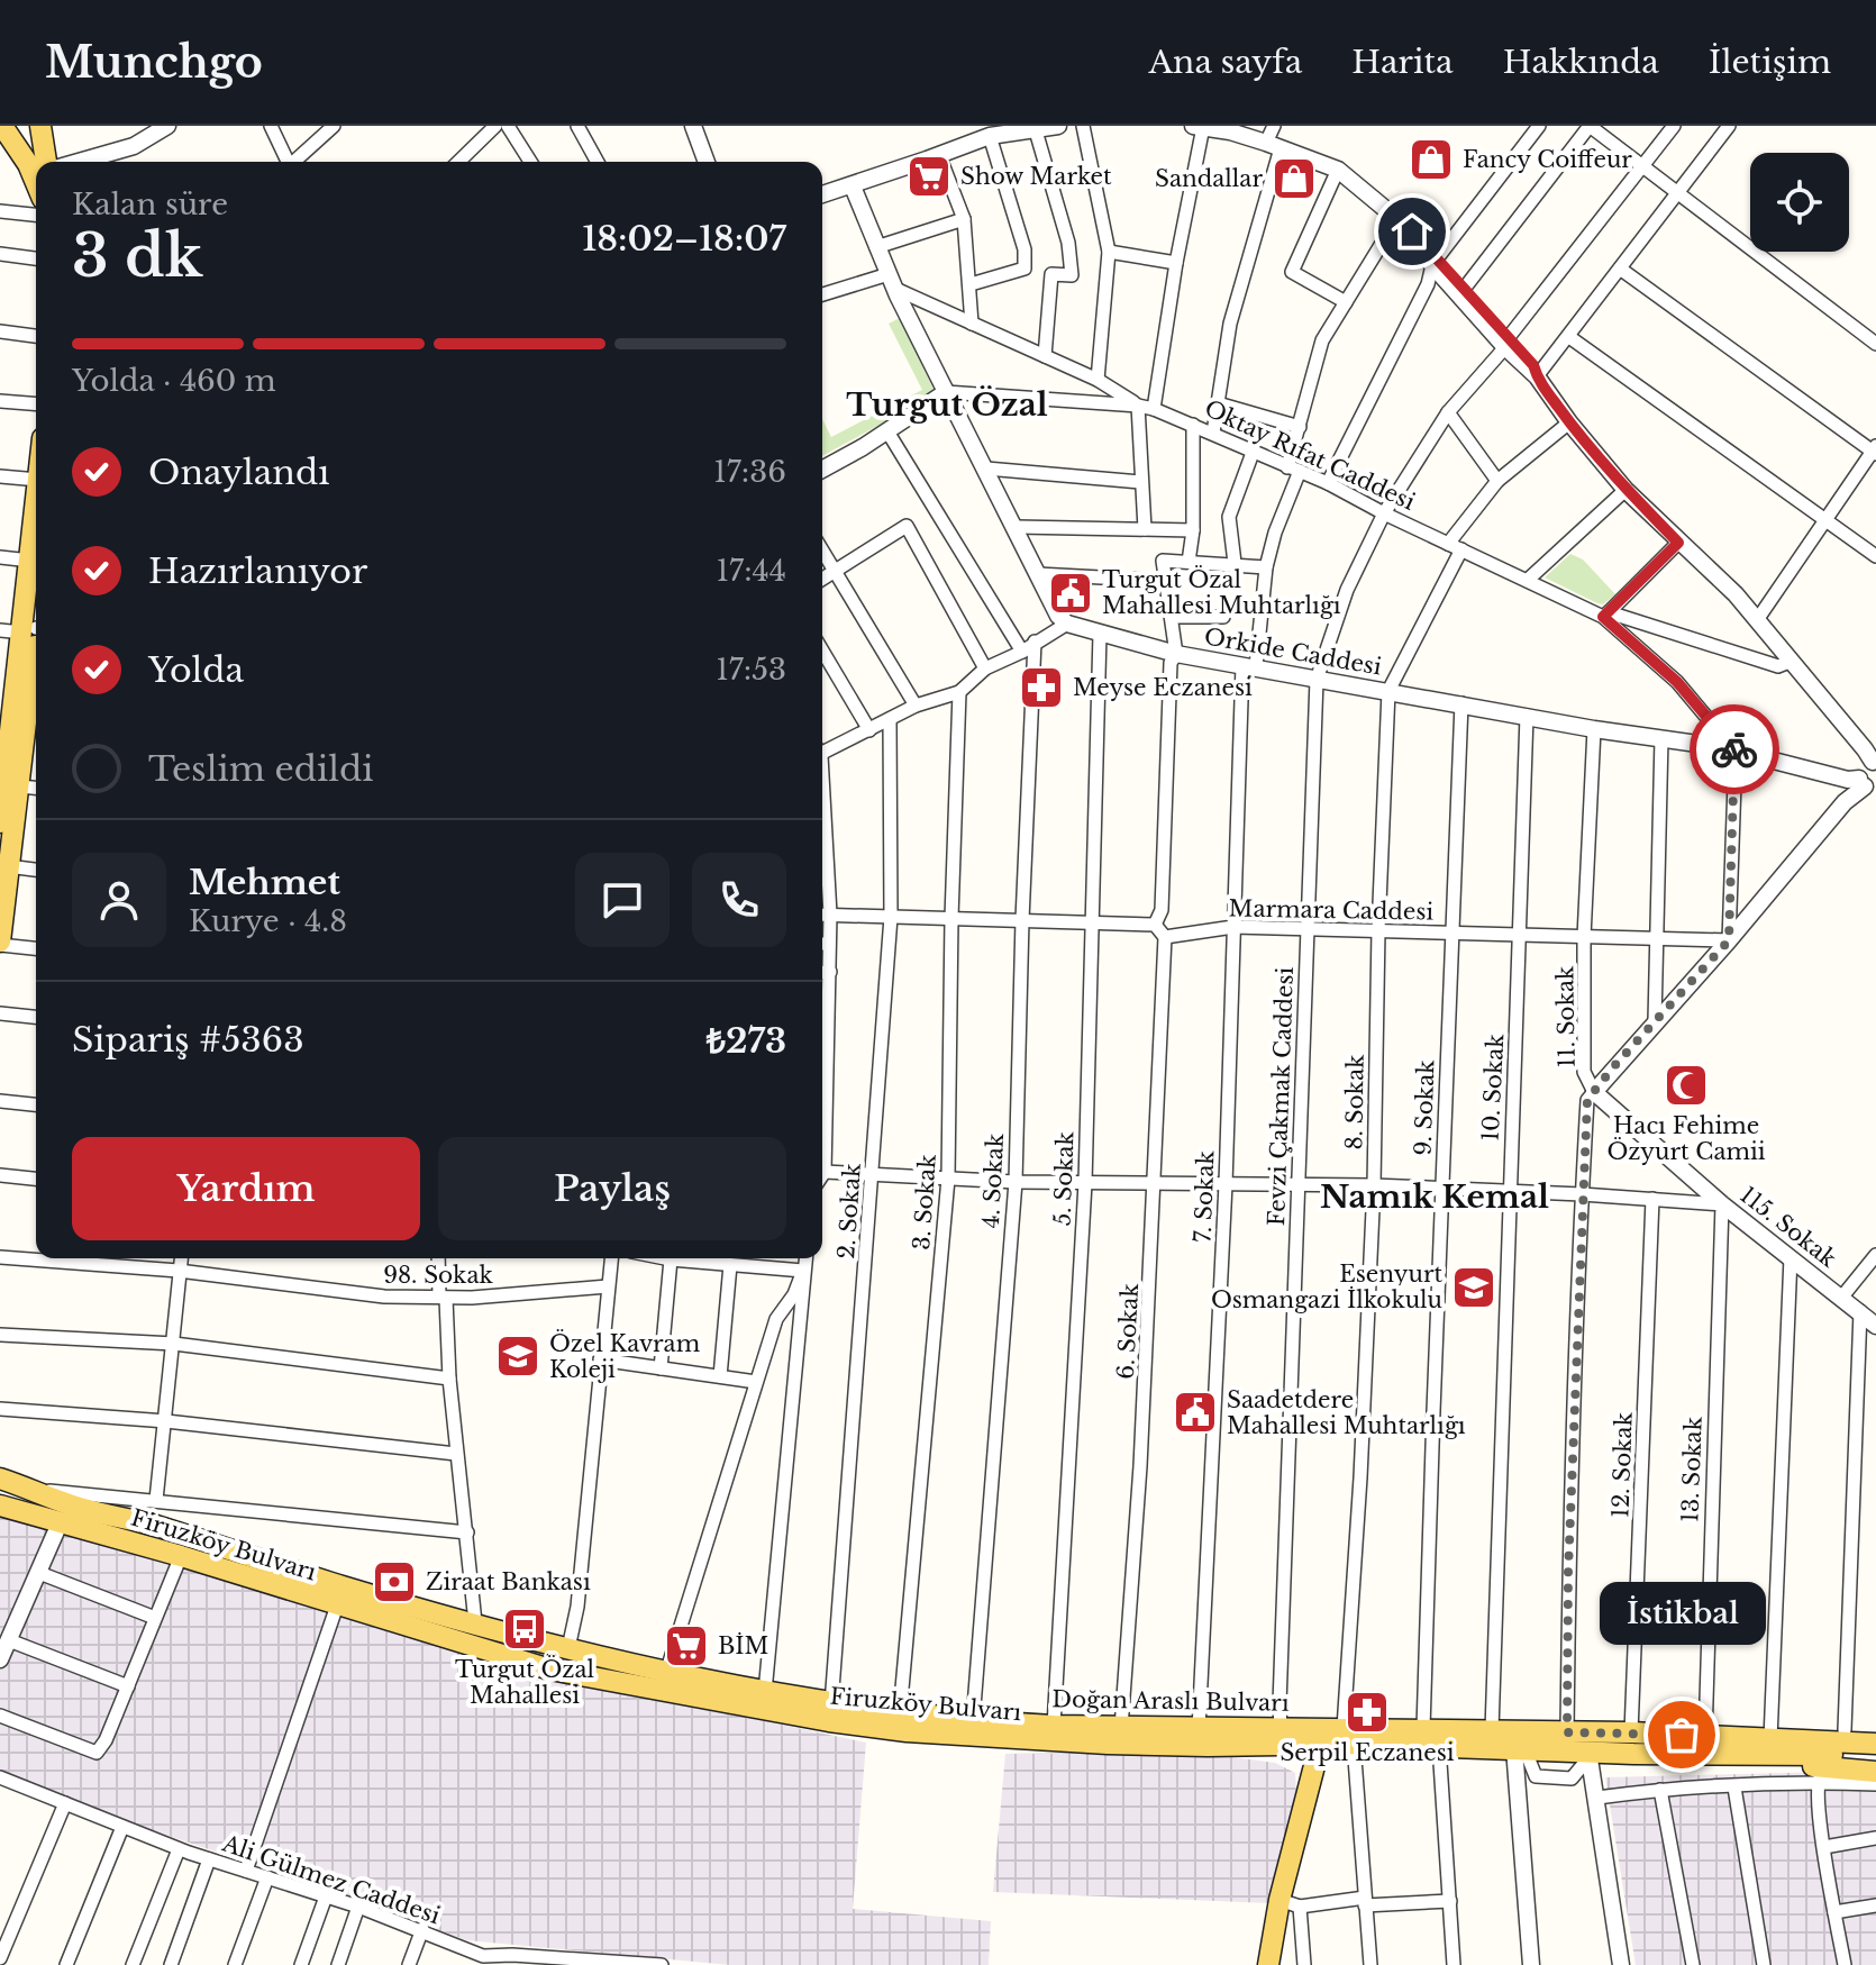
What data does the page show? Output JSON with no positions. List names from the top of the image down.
{
  "streets": {
    "main road": ["Firuzköy Bulvarı", "Doğan Araslı Bulvarı"],
    "street": [
      "Oktay Rıfat Caddesi",
      "Orkide Caddesi",
      "Marmara Caddesi",
      "11. Sokak",
      "10. Sokak",
      "Fevzi Çakmak Caddesi",
      "8. Sokak",
      "9. Sokak",
      "5. Sokak",
      "4. Sokak",
      "7. Sokak",
      "3. Sokak",
      "2. Sokak",
      "115. Sokak",
      "98. Sokak",
      "6. Sokak",
      "12. Sokak",
      "13. Sokak",
      "Ali Gülmez Caddesi"
    ]
  },
  "crossings": [
    ["Oktay Rıfat Caddesi", "Orkide Caddesi"],
    ["Oktay Rıfat Caddesi", "Fevzi Çakmak Caddesi"],
    ["Oktay Rıfat Caddesi", "7. Sokak"],
    ["Orkide Caddesi", "11. Sokak"],
    ["Orkide Caddesi", "10. Sokak"],
    ["Orkide Caddesi", "Fevzi Çakmak Caddesi"],
    ["Orkide Caddesi", "8. Sokak"],
    ["Orkide Caddesi", "9. Sokak"],
    ["Orkide Caddesi", "5. Sokak"],
    ["Orkide Caddesi", "7. Sokak"],
    ["Marmara Caddesi", "11. Sokak"],
    ["Marmara Caddesi", "10. Sokak"],
    ["Marmara Caddesi", "Fevzi Çakmak Caddesi"],
    ["Marmara Caddesi", "8. Sokak"],
    ["Marmara Caddesi", "9. Sokak"],
    ["Marmara Caddesi", "7. Sokak"],
    ["Marmara Caddesi", "6. Sokak"],
    ["11. Sokak", "115. Sokak"],
    ["11. Sokak", "Doğan Araslı Bulvarı"],
    ["10. Sokak", "Doğan Araslı Bulvarı"],
    ["Fevzi Çakmak Caddesi", "Firuzköy Bulvarı"],
    ["Fevzi Çakmak Caddesi", "Doğan Araslı Bulvarı"],
    ["8. Sokak", "Doğan Araslı Bulvarı"],
    ["9. Sokak", "Doğan Araslı Bulvarı"],
    ["5. Sokak", "Doğan Araslı Bulvarı"],
    ["4. Sokak", "Doğan Araslı Bulvarı"],
    ["7. Sokak", "Doğan Araslı Bulvarı"],
    ["3. Sokak", "Doğan Araslı Bulvarı"],
    ["2. Sokak", "Doğan Araslı Bulvarı"],
    ["115. Sokak", "13. Sokak"],
    ["6. Sokak", "Doğan Araslı Bulvarı"],
    ["12. Sokak", "Doğan Araslı Bulvarı"],
    ["13. Sokak", "Doğan Araslı Bulvarı"],
    ["Firuzköy Bulvarı", "Doğan Araslı Bulvarı"]
  ],
  "districts": ["Turgut Özal", "Namık Kemal"],
  "places": {
    "shop": ["Fancy Coiffeur", "Sandallar"],
    "supermarket": ["Show Market", "BİM"],
    "public building": ["Turgut Özal Mahallesi Muhtarlığı", "Saadetdere Mahallesi Muhtarlığı"],
    "pharmacy": ["Meyse Eczanesi", "Serpil Eczanesi"],
    "mosque": ["Hacı Fehime Özyurt Camii"],
    "school or university": ["Esenyurt Osmangazi İlkokulu", "Özel Kavram Koleji"],
    "bank": ["Ziraat Bankası"],
    "bus stop": ["Turgut Özal Mahallesi"],
    "other": ["İstikbal"]
  },
  "page": {
    "header": "Munchgo",
    "nav": [
      "Ana sayfa",
      "Harita",
      "Hakkında",
      "İletişim"
    ],
    "heading": ["3 dk", "Kalan süre", "18:02–18:07"],
    "panel": [
      "Mehmet",
      "Kurye · 4.8",
      "Sipariş #5363",
      "₺273"
    ],
    "bar": "Yolda · 460 m",
    "list": [
      ["Onaylandı", "17:36"],
      ["Hazırlanıyor", "17:44"],
      ["Yolda", "17:53"],
      "Teslim edildi"
    ],
    "buttons": ["Yardım", "Paylaş"],
    "bubble": "İstikbal"
  }
}
